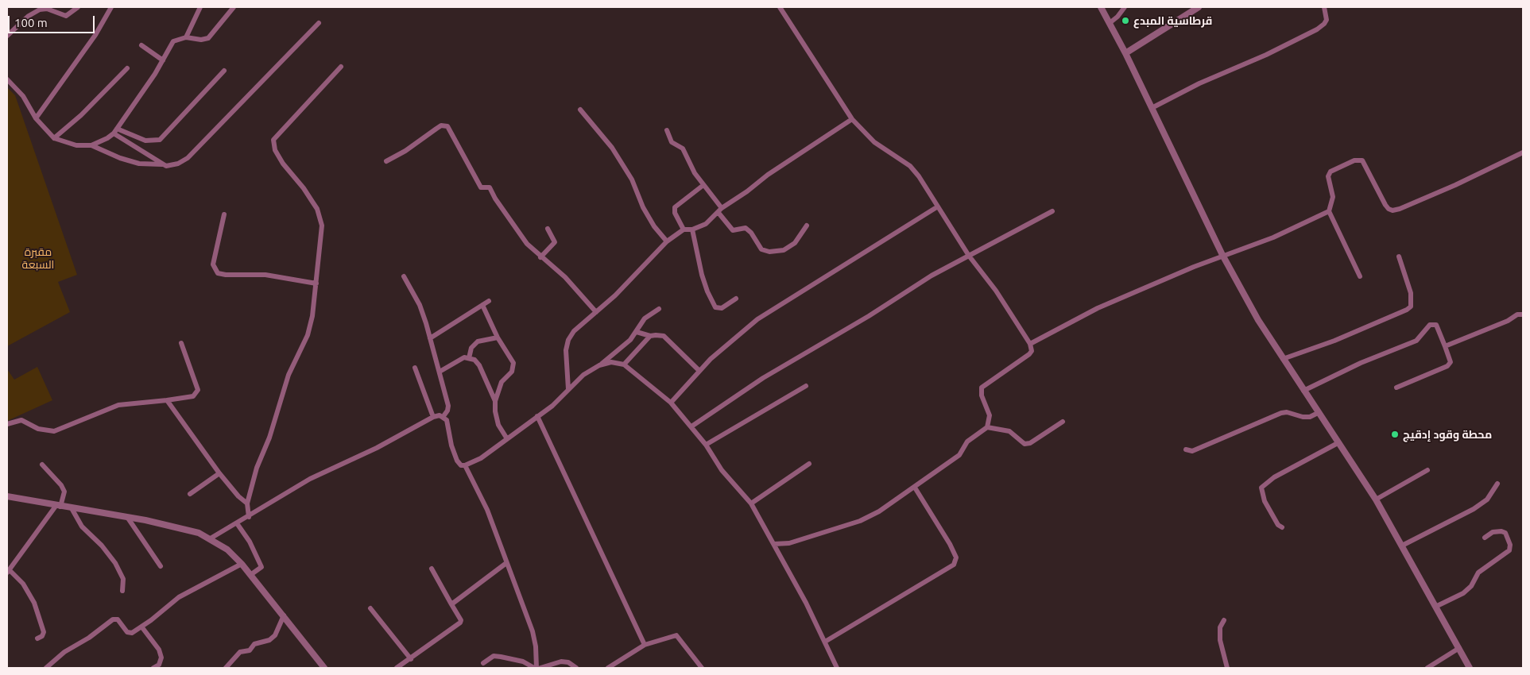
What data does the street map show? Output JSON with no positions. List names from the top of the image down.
{
  "parks": ["مقبرة السبعة"],
  "places": ["قرطاسية المبدع", "محطة وقود إدقيج"],
  "scale_bar": "100 m"
}
